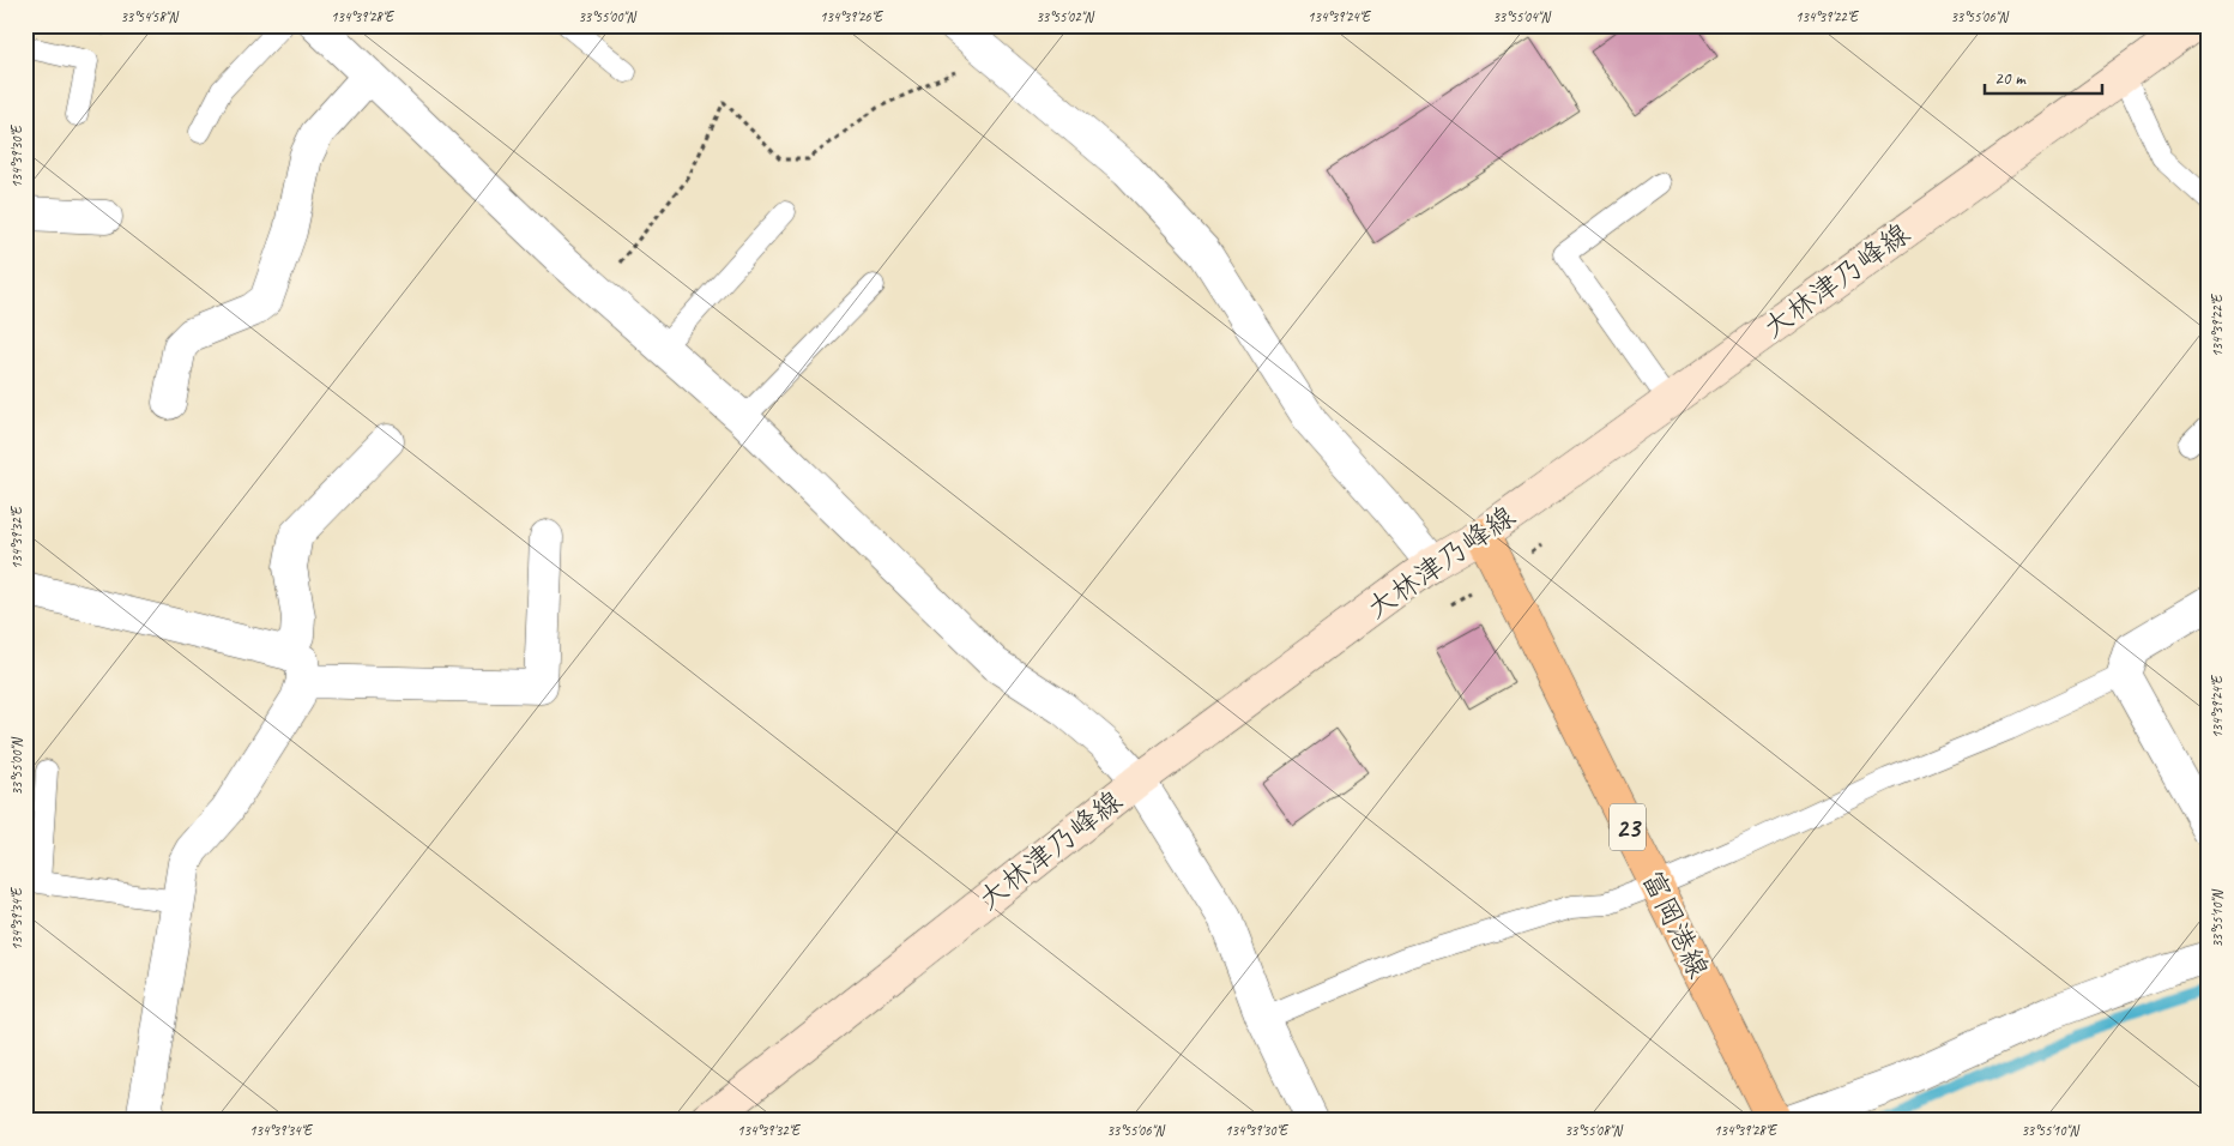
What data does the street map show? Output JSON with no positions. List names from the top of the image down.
{
  "streets": {
    "main road": ["大林津乃峰線", "23", "富岡港線"]
  },
  "crossings": [
    ["大林津乃峰線", "富岡港線"]
  ],
  "scale_bar": "20 m",
  "coordinates": [
    "33°54'58\"N",
    "134°39'28\"E",
    "33°55'00\"N",
    "134°39'26\"E",
    "33°55'02\"N",
    "134°39'24\"E",
    "33°55'04\"N",
    "134°39'22\"E",
    "33°55'06\"N",
    "134°39'30\"E",
    "134°39'32\"E",
    "33°55'10\"N",
    "134°39'34\"E",
    "33°55'08\"N"
  ]
}
